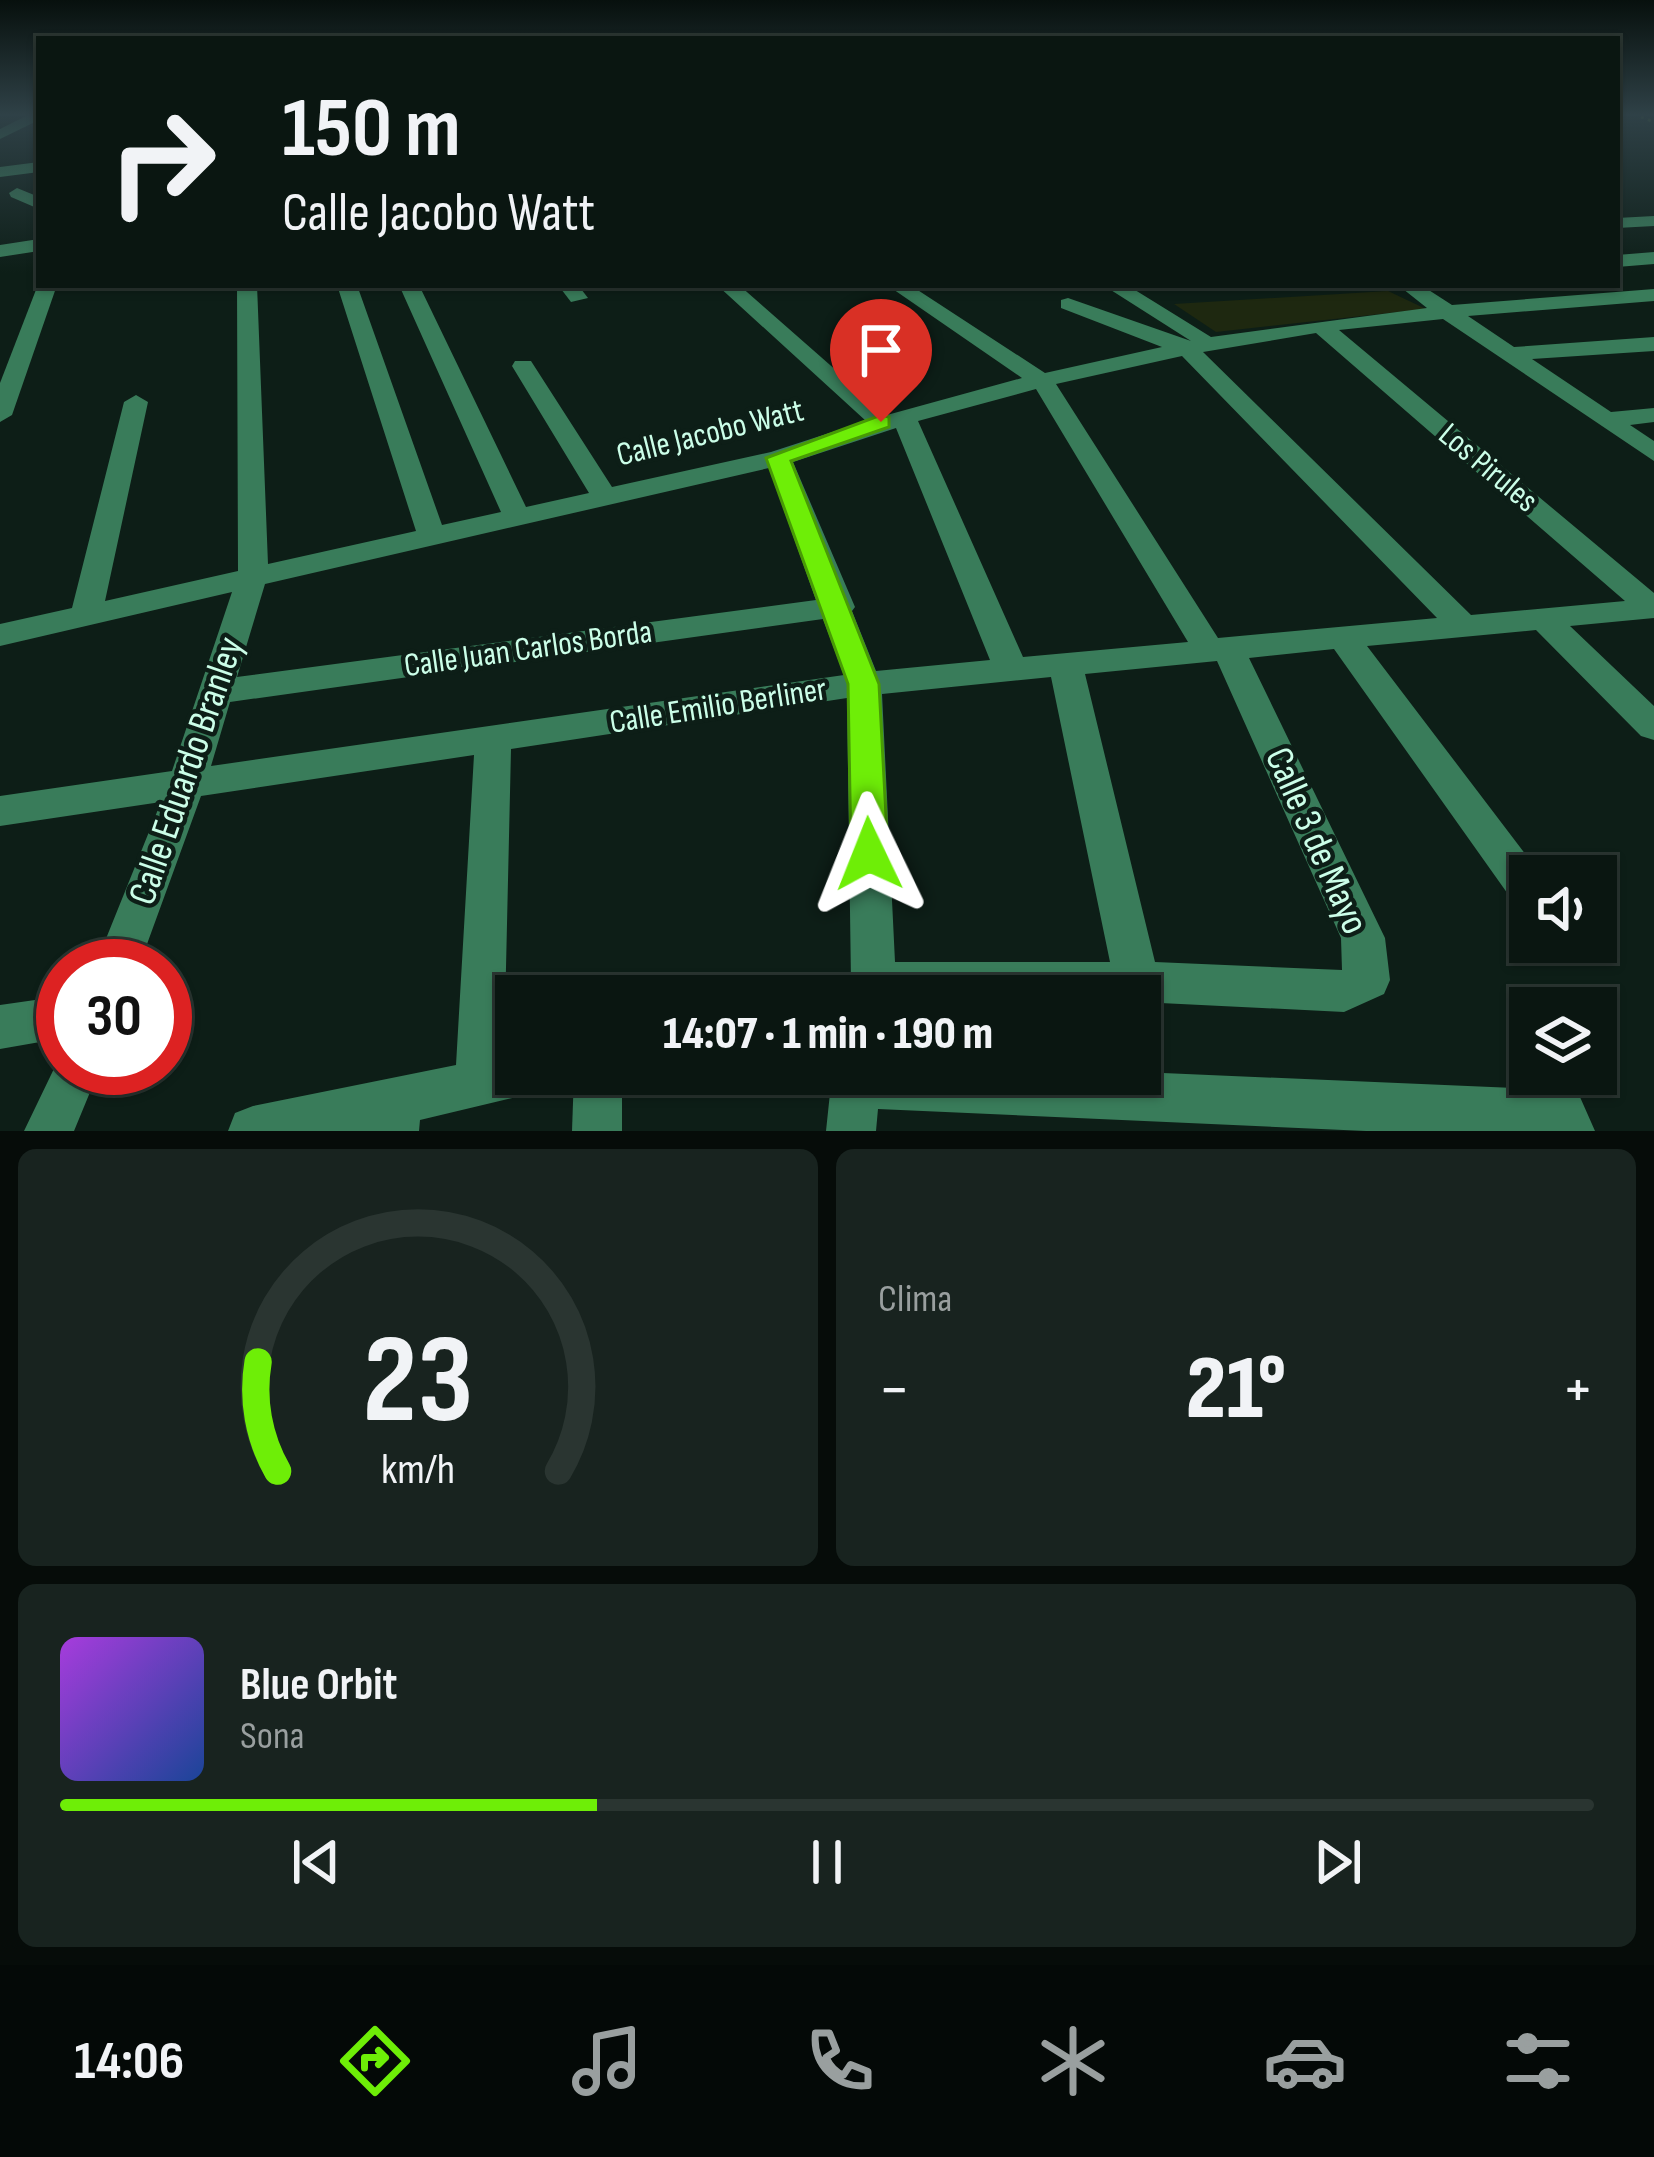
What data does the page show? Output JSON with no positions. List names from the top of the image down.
{
  "streets": {
    "street": [
      "Calle Jacobo Watt",
      "Los Pirules",
      "Calle Juan Carlos Borda",
      "Calle Emilio Berliner",
      "Calle Eduardo Branley",
      "Calle 3 de Mayo"
    ]
  },
  "crossings": [
    ["Calle Jacobo Watt", "Los Pirules"],
    ["Calle Jacobo Watt", "Calle Eduardo Branley"],
    ["Los Pirules", "Calle Emilio Berliner"],
    ["Calle Juan Carlos Borda", "Calle Eduardo Branley"],
    ["Calle Emilio Berliner", "Calle Eduardo Branley"],
    ["Calle Emilio Berliner", "Calle 3 de Mayo"]
  ],
  "page": {
    "turn": ["150 m", "Calle Jacobo Watt"],
    "limit": "30",
    "trip": "14:07 · 1 min · 190 m",
    "tile": "Clima",
    "heat": ["−", "21°", "+"],
    "song": ["Blue Orbit", "Sona"],
    "tabs": "14:06",
    "gauge": ["23", "km/h"]
  }
}
